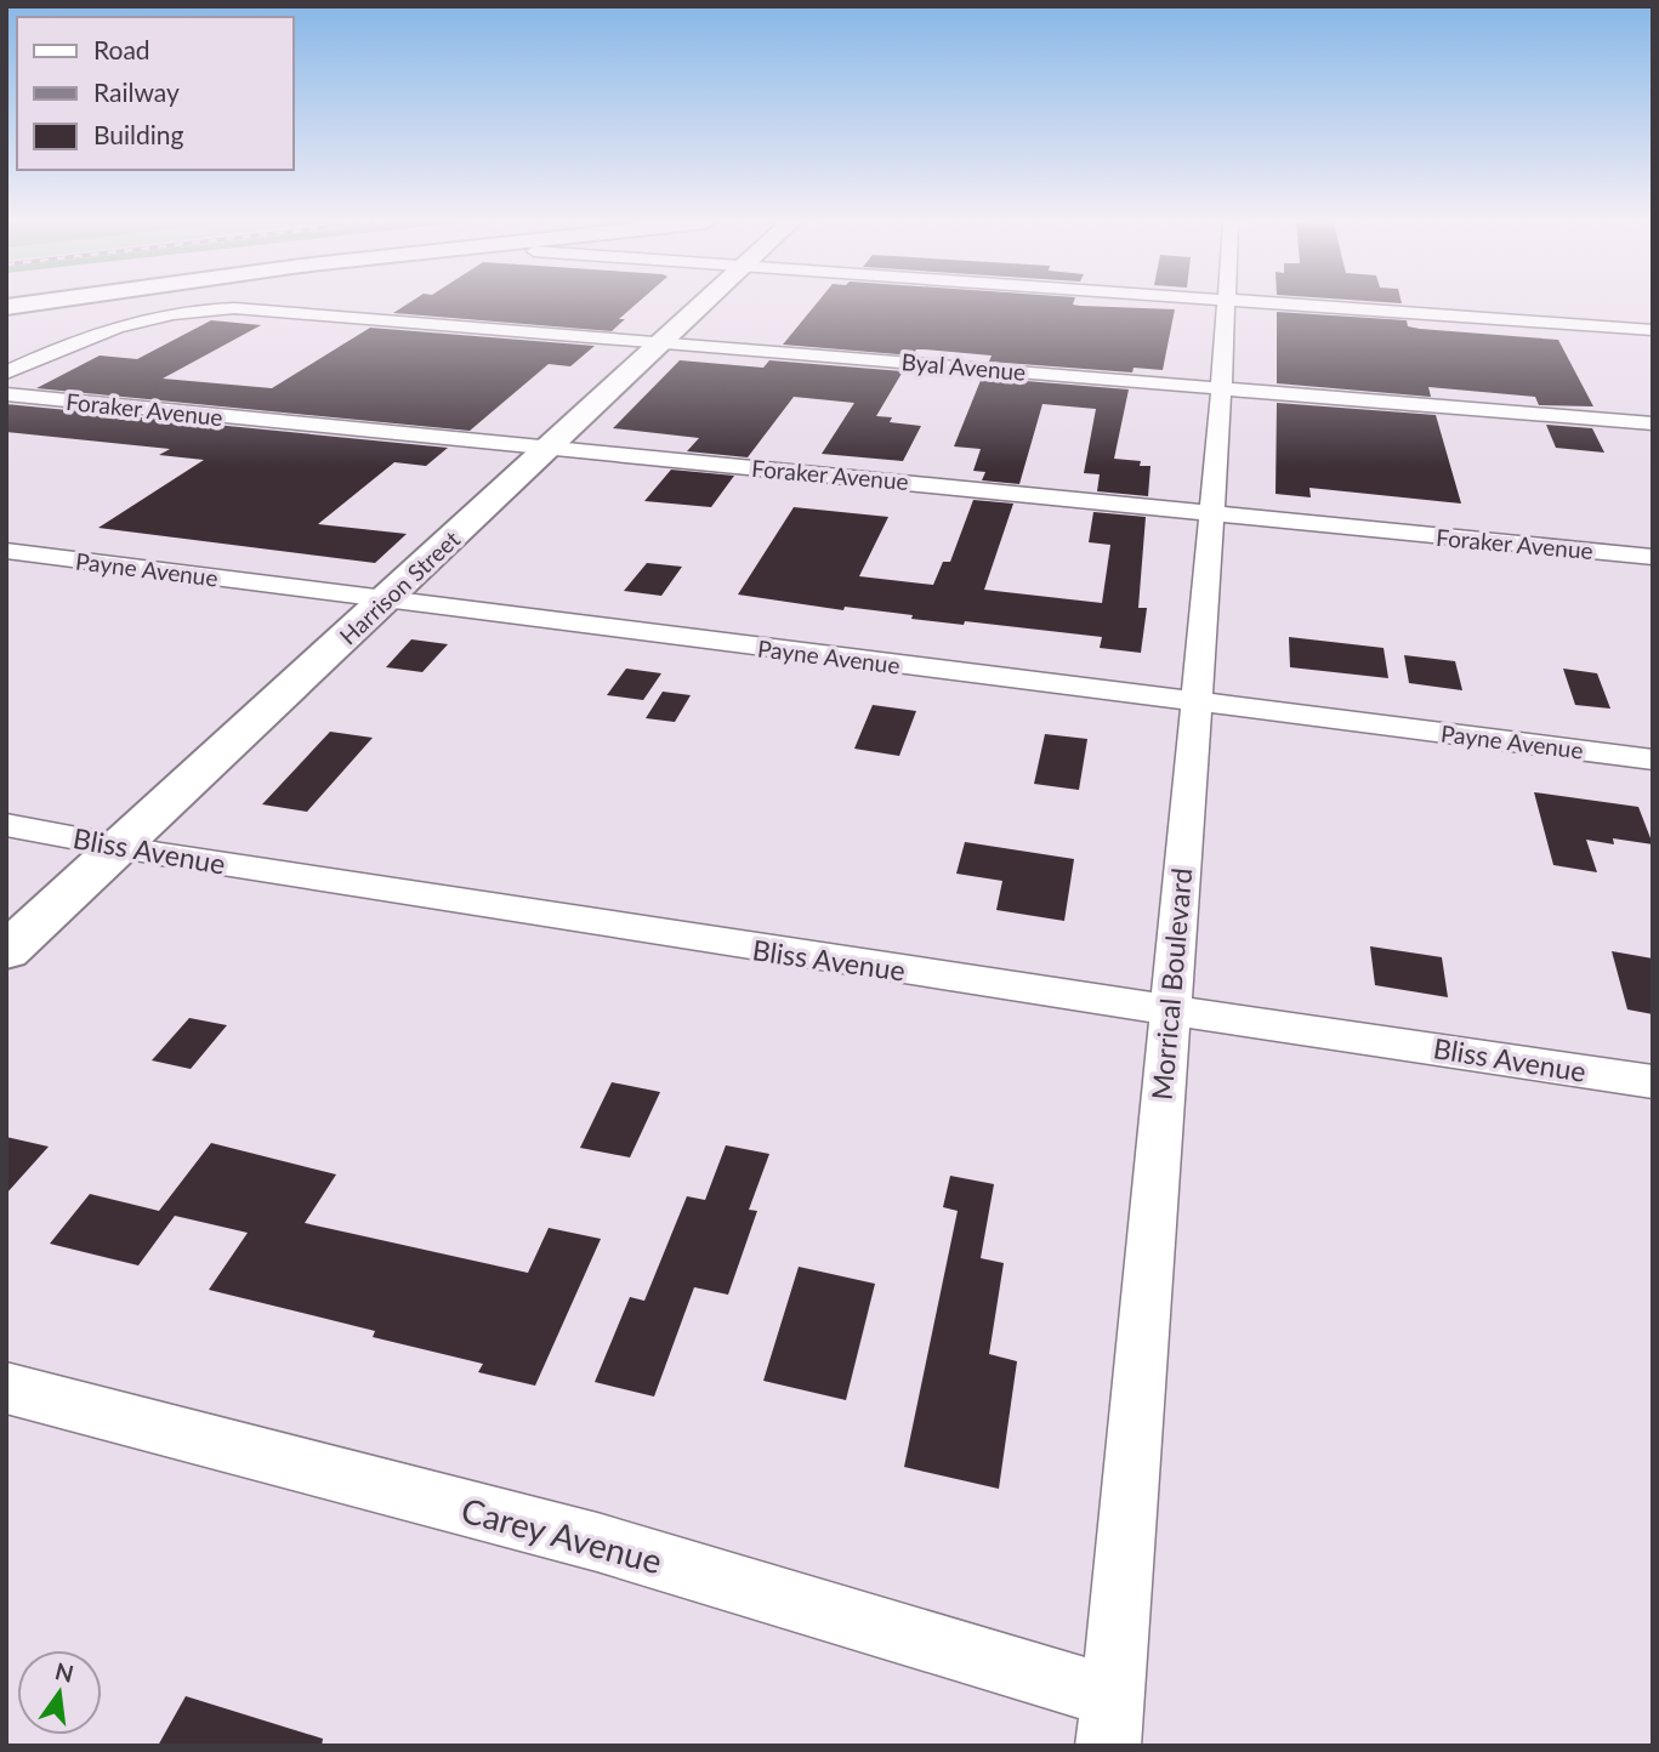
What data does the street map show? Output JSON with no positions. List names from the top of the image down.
{
  "streets": {
    "main road": ["Harrison Street"],
    "street": [
      "Byal Avenue",
      "Foraker Avenue",
      "Payne Avenue",
      "Bliss Avenue",
      "Morrical Boulevard",
      "Carey Avenue"
    ]
  },
  "crossings": [
    ["Byal Avenue", "Harrison Street"],
    ["Byal Avenue", "Morrical Boulevard"],
    ["Foraker Avenue", "Harrison Street"],
    ["Foraker Avenue", "Morrical Boulevard"],
    ["Payne Avenue", "Harrison Street"],
    ["Payne Avenue", "Morrical Boulevard"],
    ["Harrison Street", "Bliss Avenue"],
    ["Bliss Avenue", "Morrical Boulevard"],
    ["Morrical Boulevard", "Carey Avenue"]
  ],
  "legend": ["Road", "Railway", "Building"],
  "north": "top"
}
